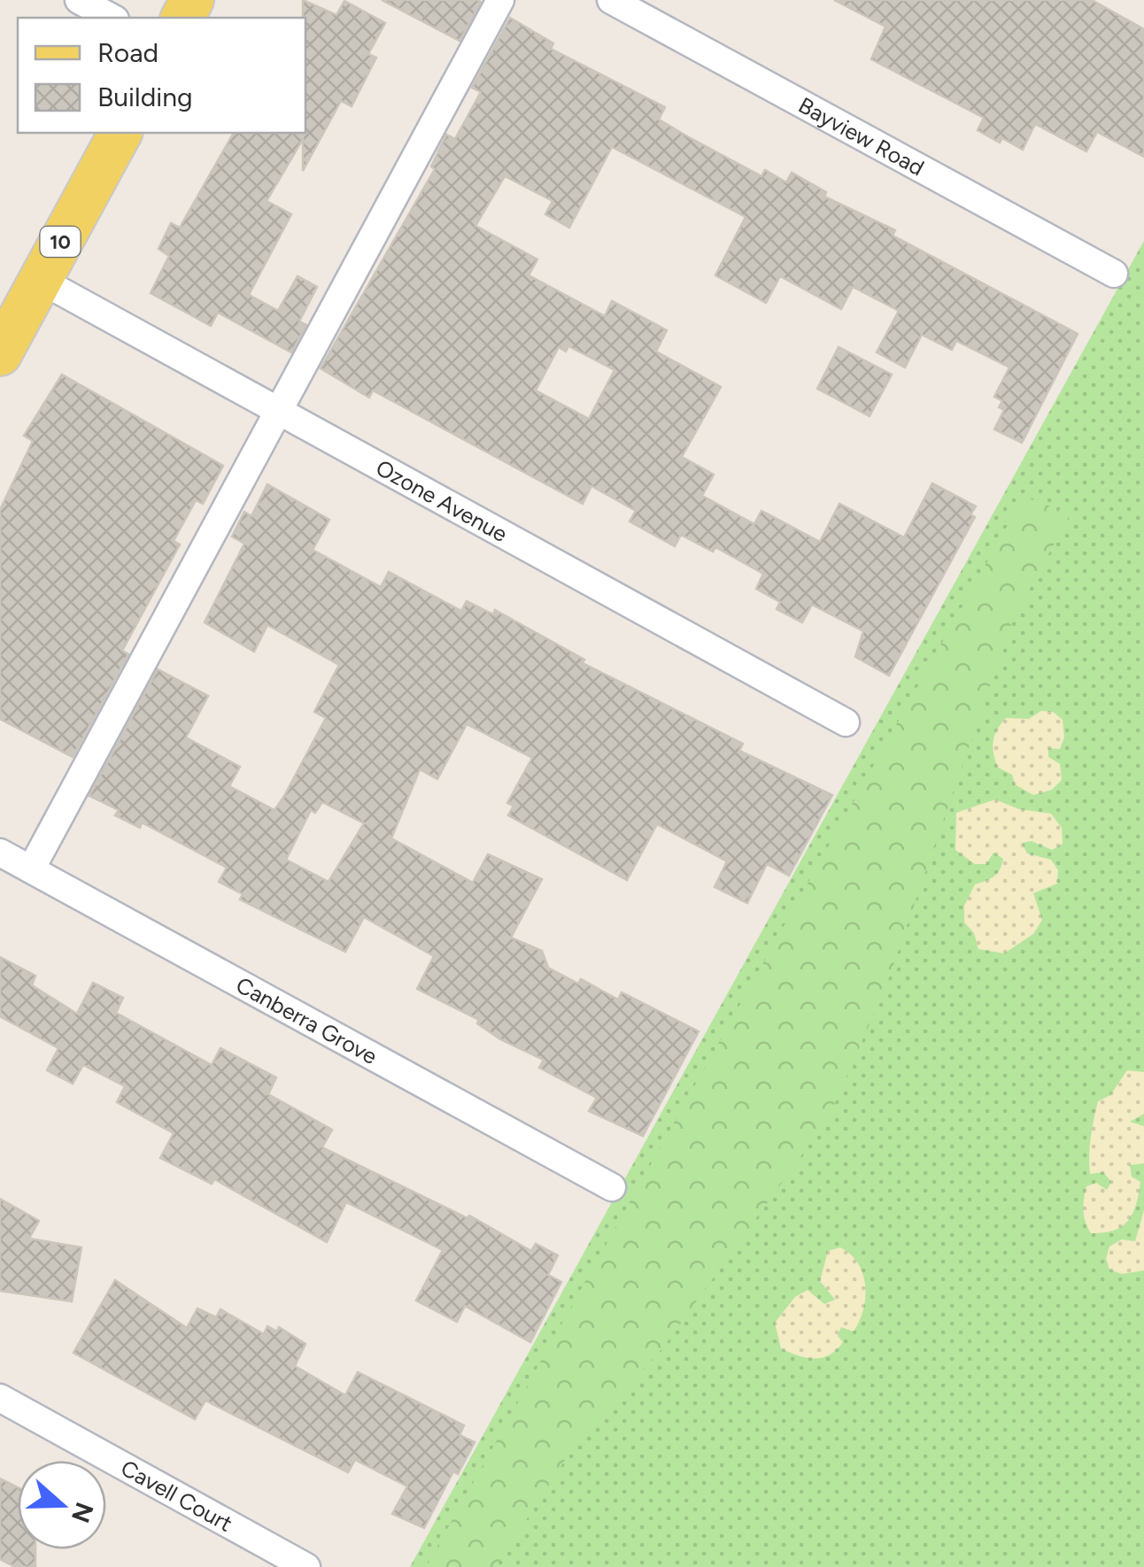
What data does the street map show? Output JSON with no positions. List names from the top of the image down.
{
  "streets": {
    "main road": ["10"],
    "street": [
      "Bayview Road",
      "Ozone Avenue",
      "Canberra Grove",
      "Cavell Court"
    ]
  },
  "crossings": [
    ["10", "Ozone Avenue"]
  ],
  "legend": ["Road", "Building"],
  "north": "right"
}
